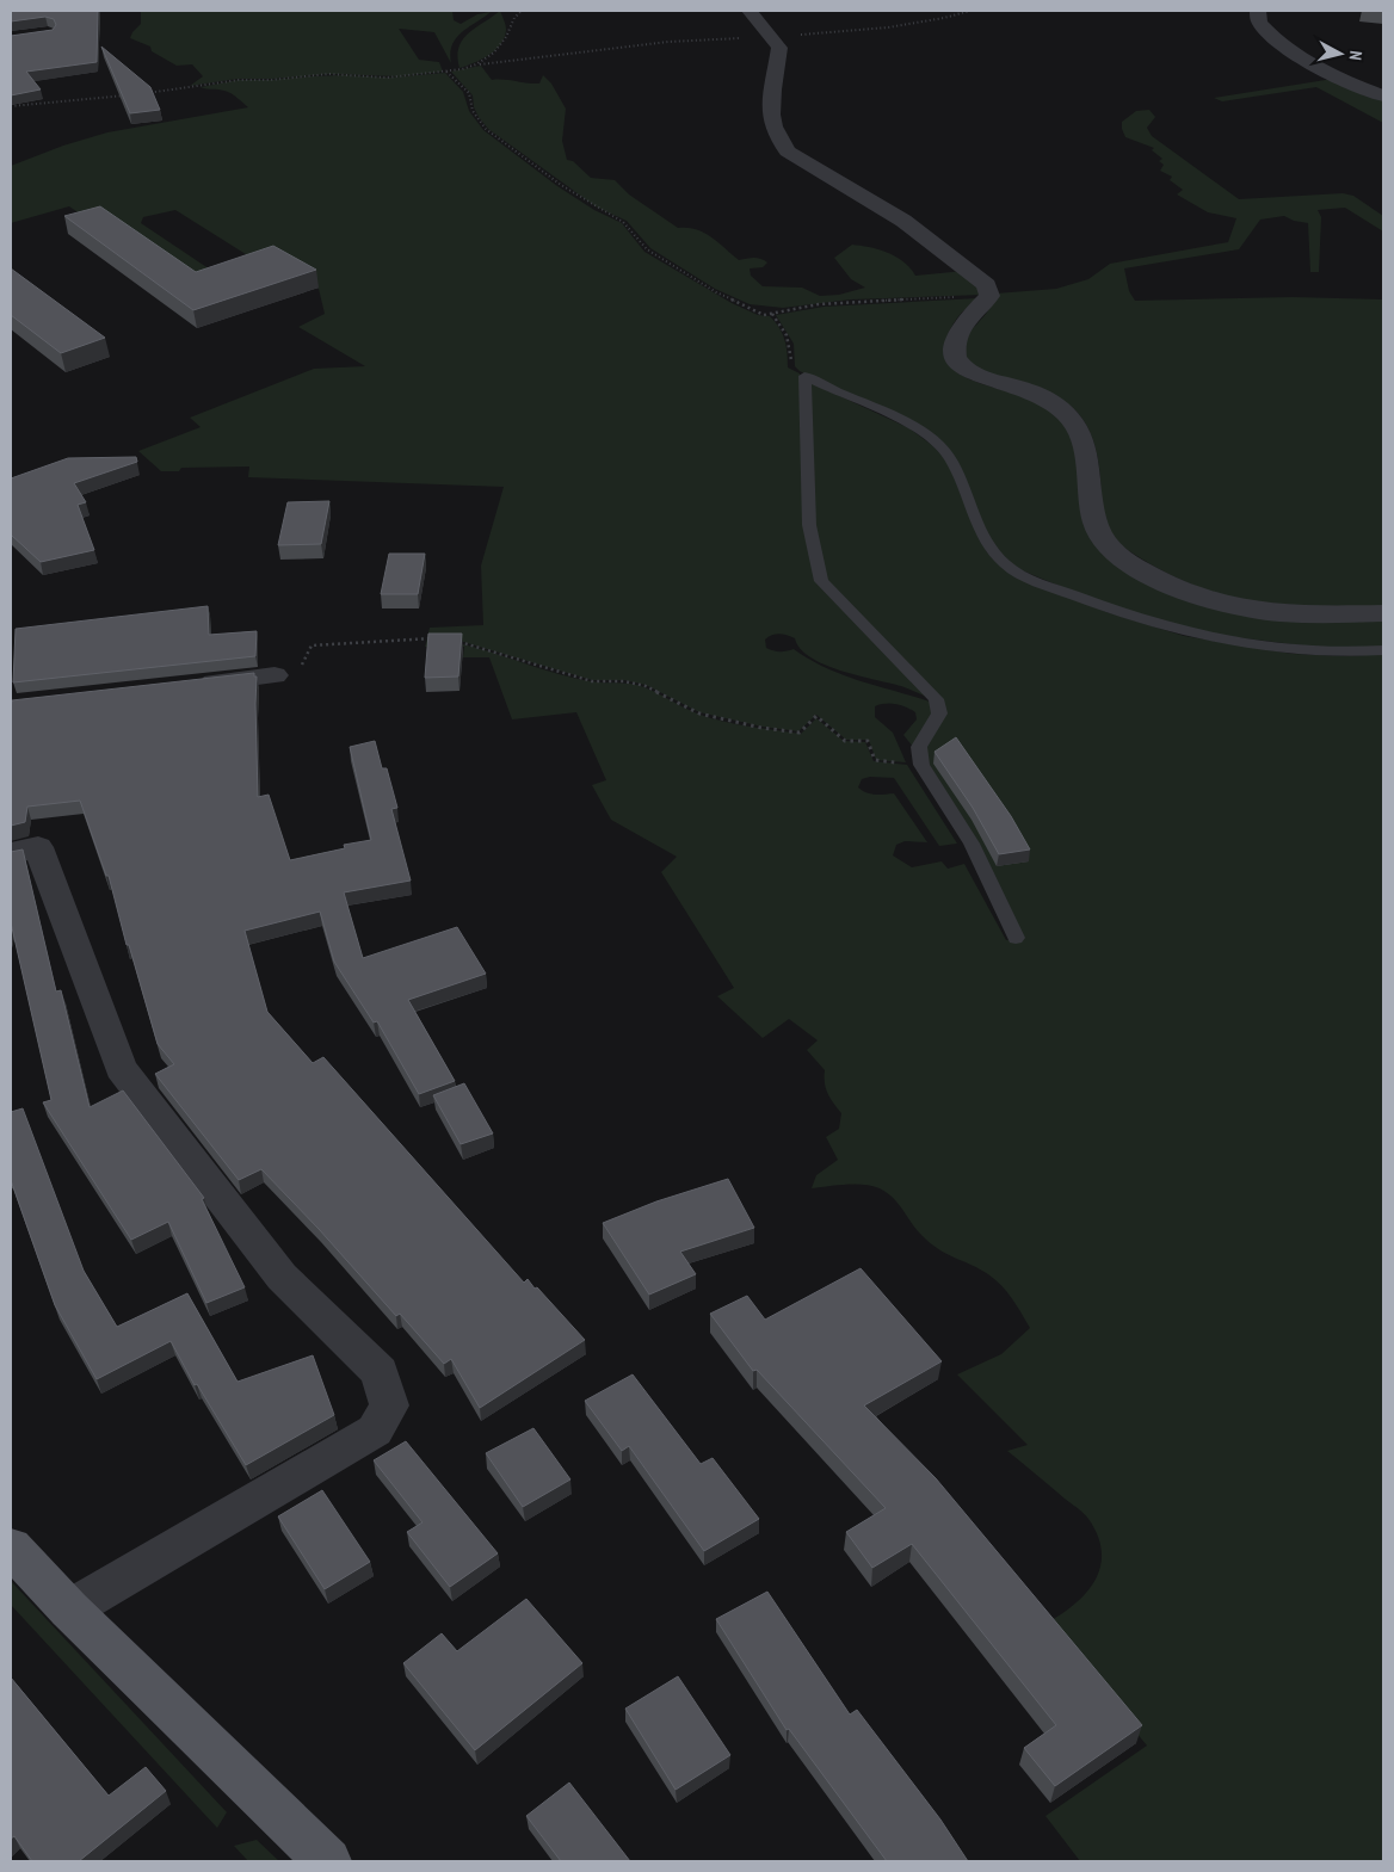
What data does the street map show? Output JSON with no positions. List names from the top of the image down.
{
  "north": "right"
}
